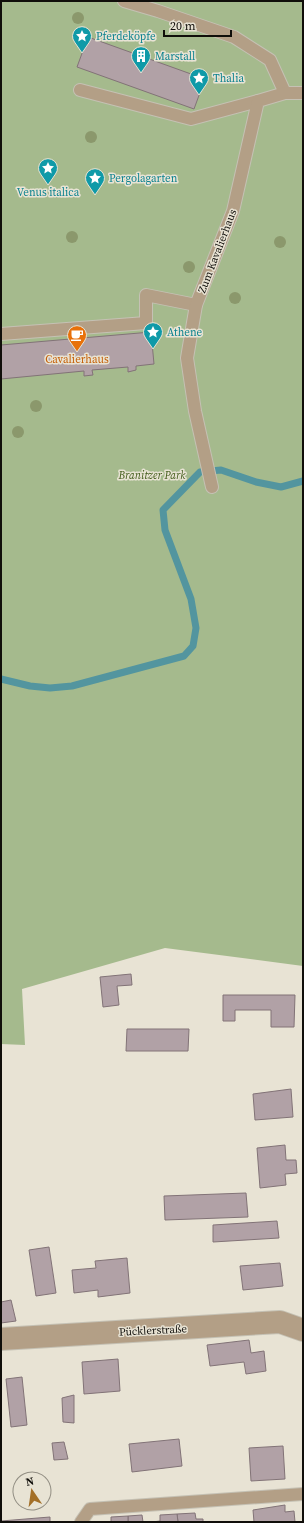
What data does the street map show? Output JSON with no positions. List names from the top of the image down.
{
  "streets": {
    "street": ["Pücklerstraße"],
    "lane": ["Zum Kavalierhaus"]
  },
  "parks": ["Branitzer Park"],
  "places": {
    "place": [
      "Pferdeköpfe",
      "Thalia",
      "Venus italica",
      "Pergolagarten",
      "Athene"
    ],
    "building": ["Marstall"],
    "cafe": ["Cavalierhaus"]
  },
  "scale_bar": "20 m",
  "north": "top"
}
